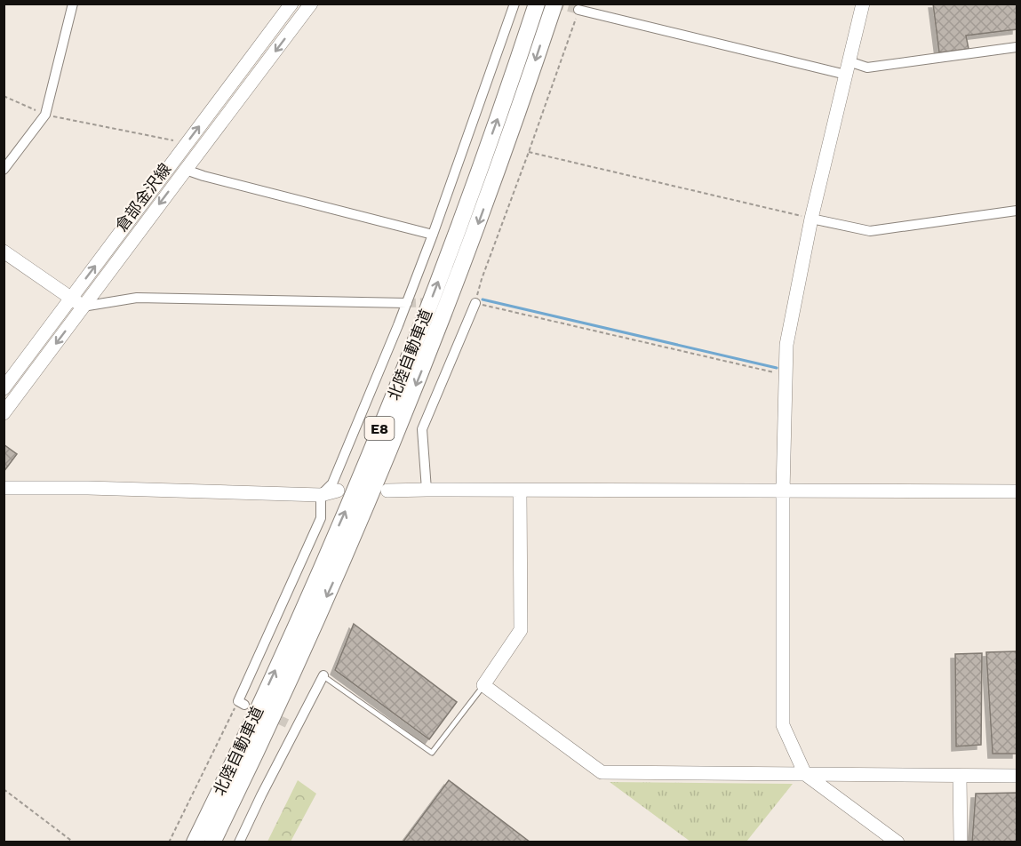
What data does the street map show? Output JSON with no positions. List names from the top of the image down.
{
  "streets": {
    "highway": ["北陸自動車道", "E8"],
    "street": ["倉部金沢線"]
  }
}
